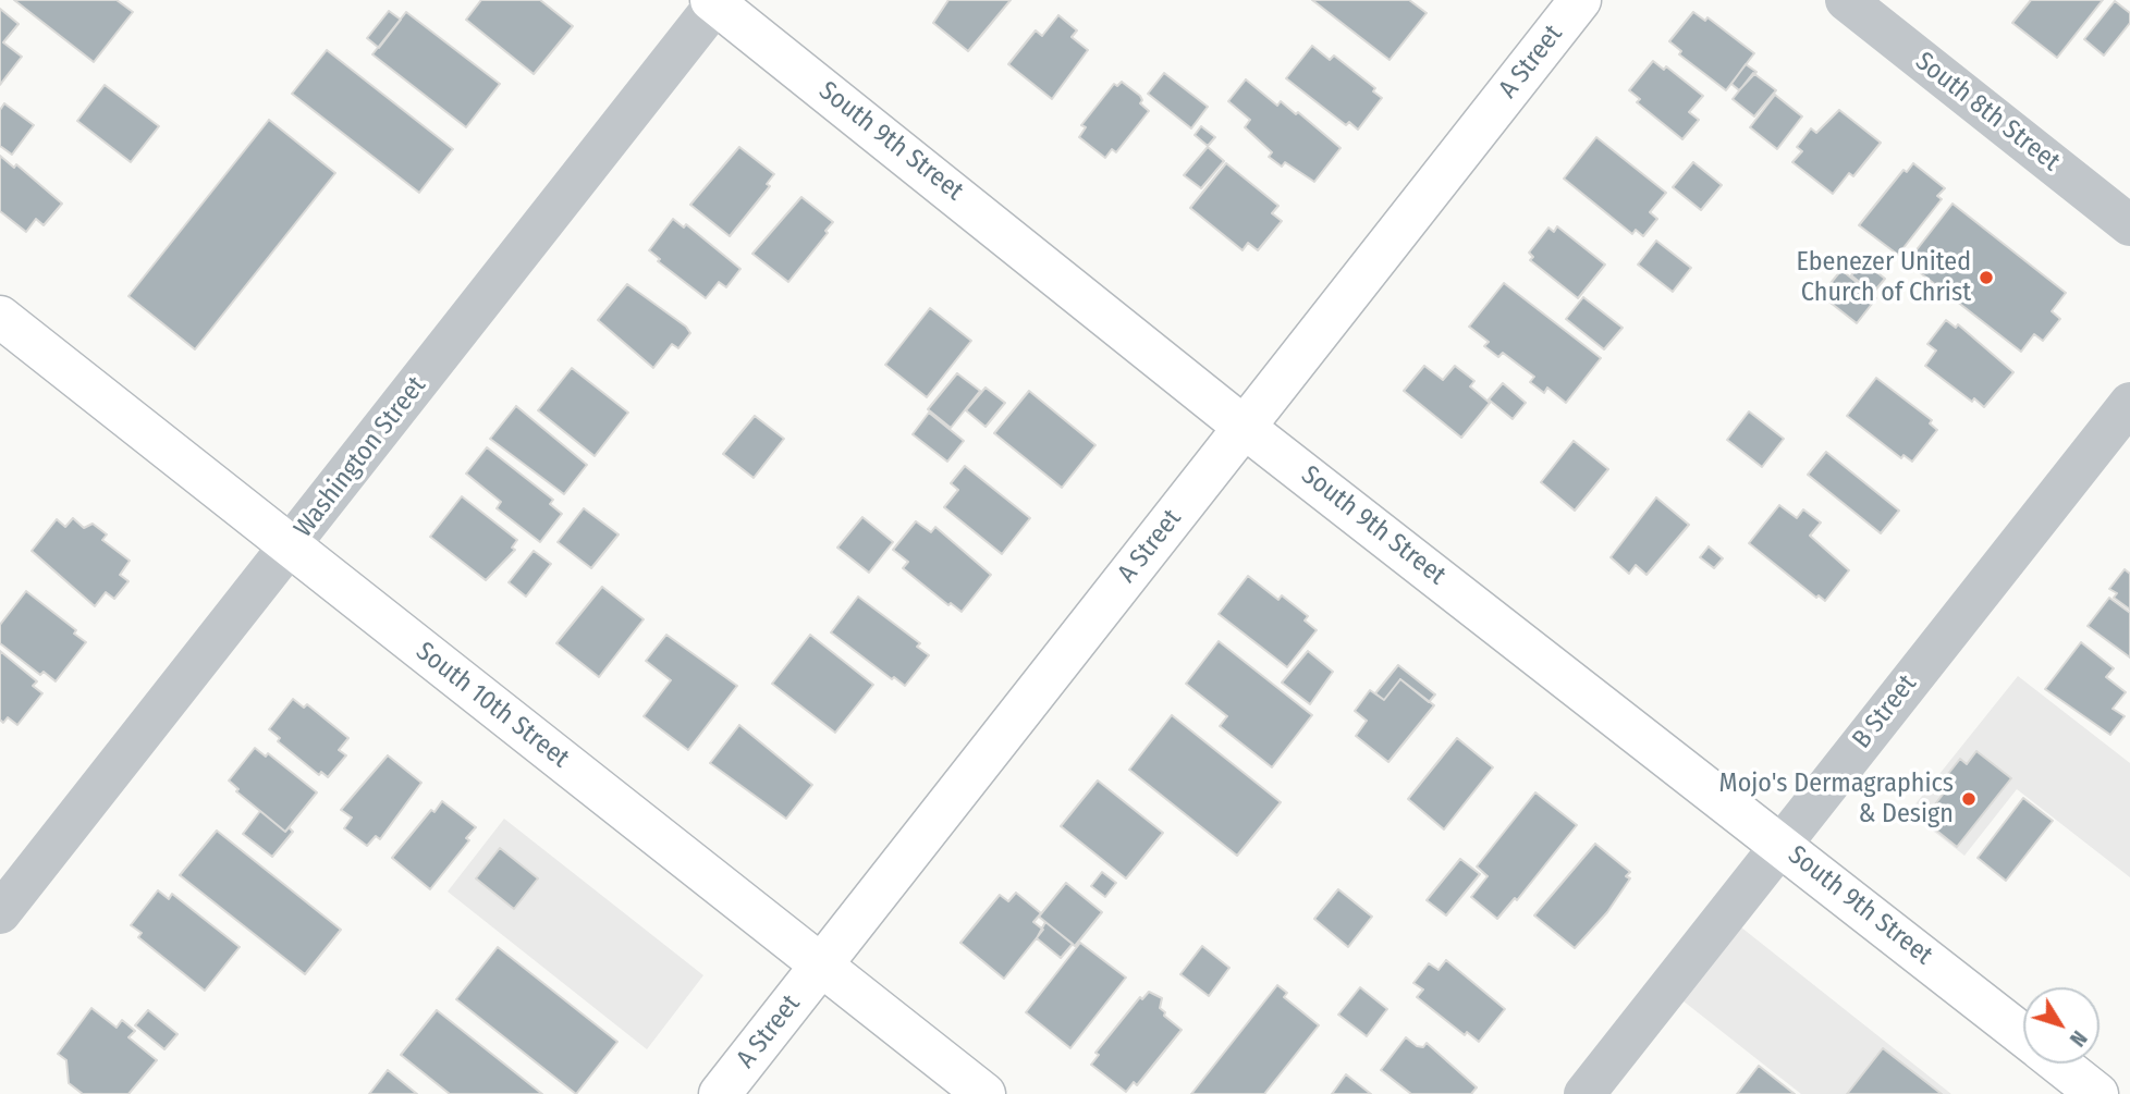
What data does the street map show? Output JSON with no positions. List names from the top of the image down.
{
  "streets": {
    "main road": ["A Street", "South 9th Street", "South 10th Street"],
    "street": ["South 8th Street", "Washington Street", "B Street"]
  },
  "crossings": [
    ["A Street", "South 9th Street"],
    ["A Street", "South 10th Street"],
    ["South 9th Street", "Washington Street"],
    ["South 9th Street", "B Street"],
    ["Washington Street", "South 10th Street"]
  ],
  "places": ["Ebenezer United Church of Christ", "Mojo's Dermagraphics & Design"],
  "north": "bottom right"
}
